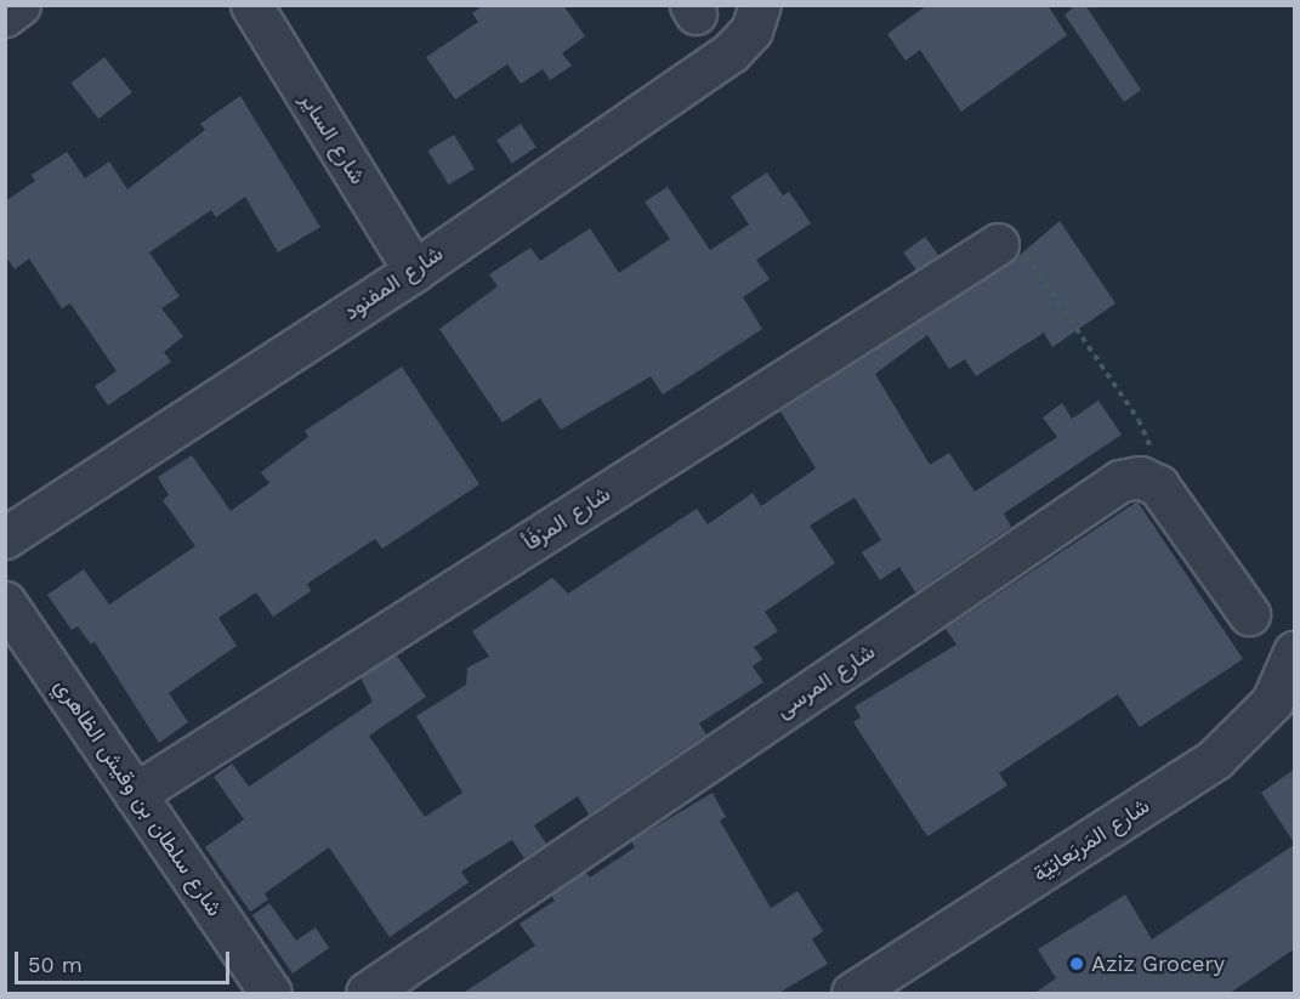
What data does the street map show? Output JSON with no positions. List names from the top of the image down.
{
  "streets": {
    "street": [
      "شارع الساير",
      "شارع المفنود",
      "شارع المرْفَأ",
      "شارع المرسى",
      "شارع سلطان بن وقيش الظاهري",
      "شارع المَربَعانِيّة"
    ]
  },
  "crossings": [
    ["شارع الساير", "شارع المفنود"],
    ["شارع المرْفَأ", "شارع سلطان بن وقيش الظاهري"]
  ],
  "places": ["Aziz Grocery"],
  "scale_bar": "50 m"
}
